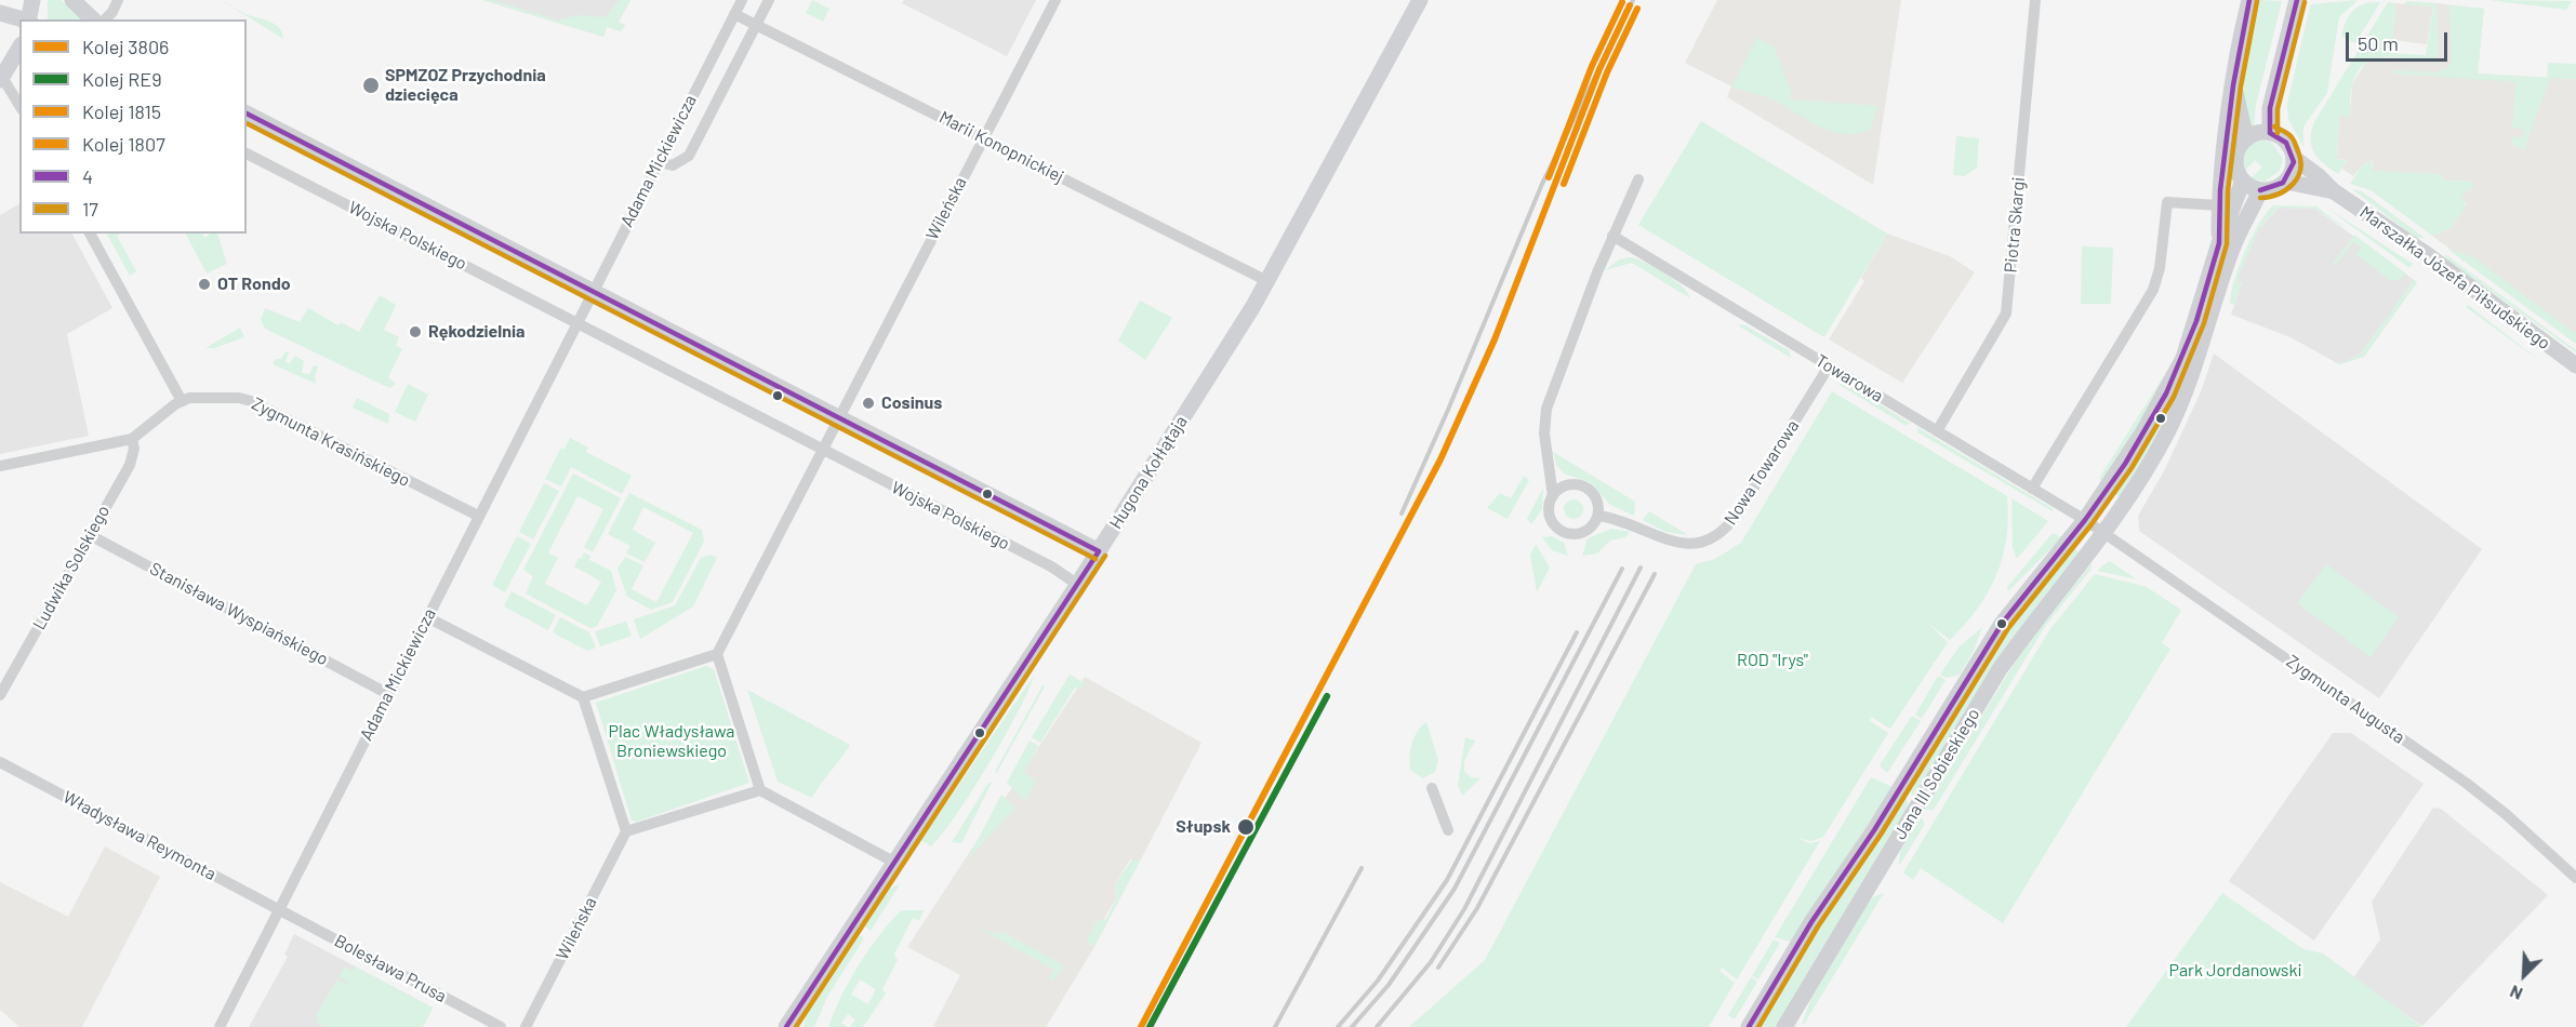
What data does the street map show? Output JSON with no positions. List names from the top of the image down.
{
  "streets": {
    "street": [
      "Marii Konopnickiej",
      "Adama Mickiewicza",
      "Wileńska",
      "Piotra Skargi",
      "Wojska Polskiego",
      "Marszałka Józefa Piłsudskiego",
      "Towarowa",
      "Zygmunta Krasińskiego",
      "Hugona Kołłątaja",
      "Nowa Towarowa",
      "Ludwika Solskiego",
      "Stanisława Wyspiańskiego",
      "Zygmunta Augusta",
      "Jana III Sobieskiego",
      "Władysława Reymonta",
      "Bolesława Prusa"
    ]
  },
  "crossings": [
    ["Marii Konopnickiej", "Adama Mickiewicza"],
    ["Marii Konopnickiej", "Wileńska"],
    ["Marii Konopnickiej", "Hugona Kołłątaja"],
    ["Adama Mickiewicza", "Wojska Polskiego"],
    ["Adama Mickiewicza", "Zygmunta Krasińskiego"],
    ["Adama Mickiewicza", "Stanisława Wyspiańskiego"],
    ["Adama Mickiewicza", "Władysława Reymonta"],
    ["Adama Mickiewicza", "Bolesława Prusa"],
    ["Wileńska", "Wojska Polskiego"],
    ["Piotra Skargi", "Towarowa"],
    ["Wojska Polskiego", "Hugona Kołłątaja"],
    ["Marszałka Józefa Piłsudskiego", "Jana III Sobieskiego"],
    ["Towarowa", "Nowa Towarowa"],
    ["Towarowa", "Jana III Sobieskiego"],
    ["Ludwika Solskiego", "Stanisława Wyspiańskiego"],
    ["Zygmunta Augusta", "Jana III Sobieskiego"],
    ["Władysława Reymonta", "Bolesława Prusa"]
  ],
  "parks": ["ROD \"Irys\"", "Plac Władysława Broniewskiego", "Park Jordanowski"],
  "places": [
    "SPMZOZ Przychodnia dziecięca",
    "OT Rondo",
    "Rękodzielnia",
    "Cosinus",
    "Słupsk"
  ],
  "lines": [
    "transit line 4",
    "transit line 17",
    "rail line 1807",
    "rail line 3806",
    "rail line 1815",
    "rail line RE9"
  ],
  "legend": [
    "Kolej 3806",
    "Kolej RE9",
    "Kolej 1815",
    "Kolej 1807",
    "4",
    "17"
  ],
  "scale_bar": "50 m",
  "north": "bottom left"
}
